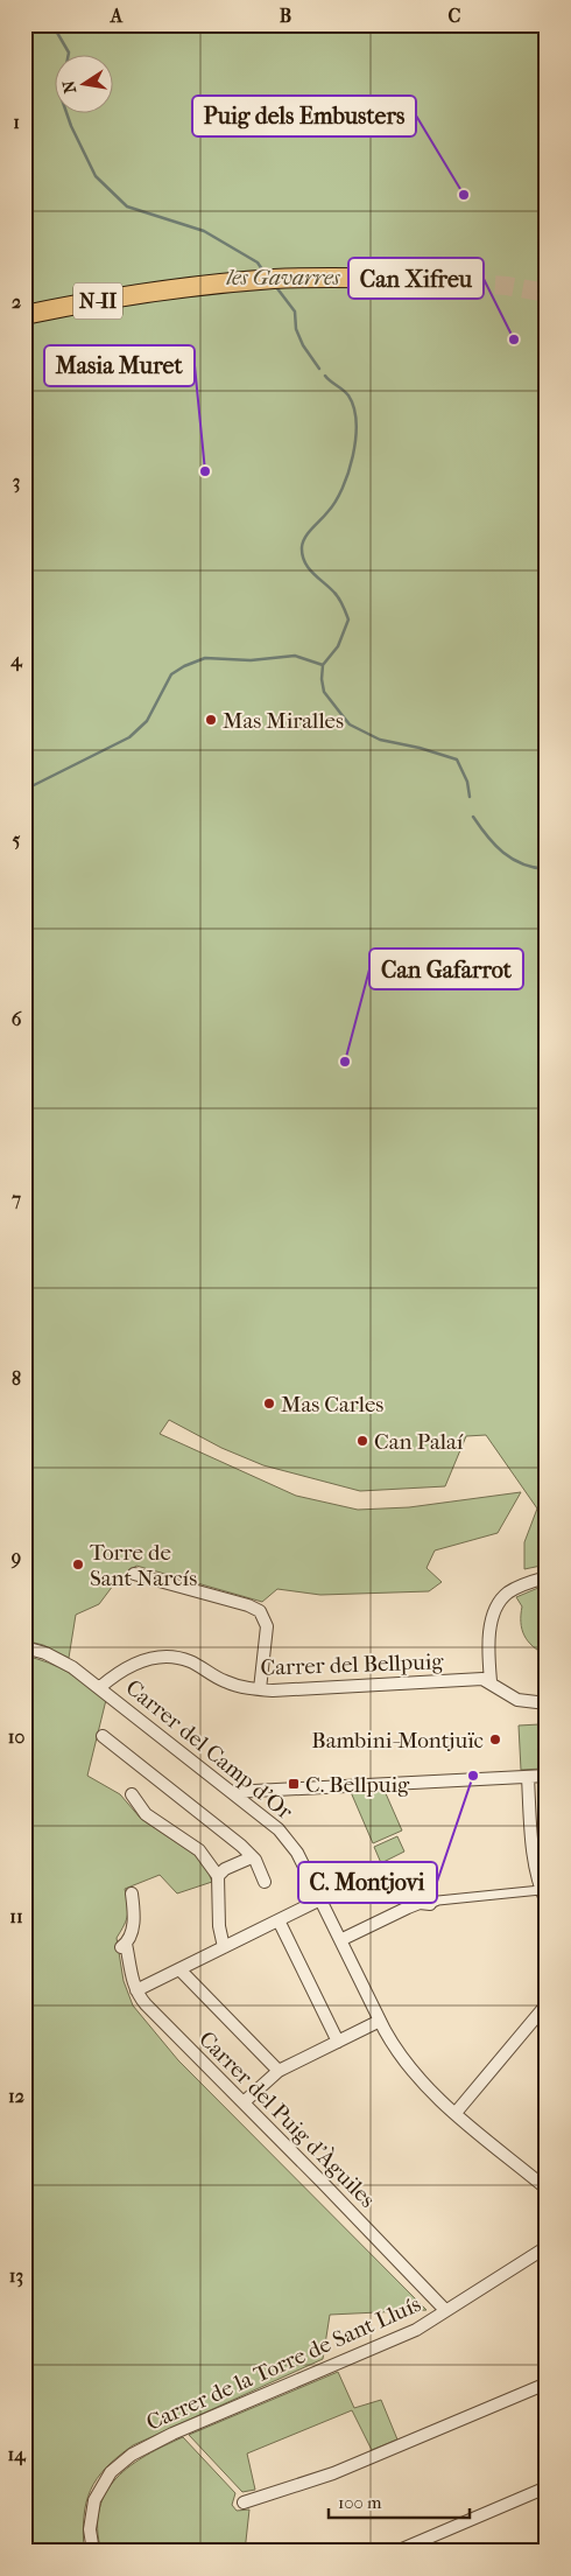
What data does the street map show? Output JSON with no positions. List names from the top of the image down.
{
  "streets": {
    "highway": ["N-II"],
    "street": [
      "Carrer del Bellpuig",
      "Carrer del Camp d'Or",
      "Carrer del Puig d'Àguiles",
      "Carrer de la Torre de Sant Lluís"
    ]
  },
  "crossings": [
    ["Carrer del Bellpuig", "Carrer del Camp d'Or"],
    ["Carrer del Puig d'Àguiles", "Carrer de la Torre de Sant Lluís"]
  ],
  "parks": ["les Gavarres"],
  "places": {
    "other": [
      "Puig dels Embusters",
      "Can Xifreu",
      "Masia Muret",
      "Mas Miralles",
      "Can Gafarrot",
      "Mas Carles",
      "Can Palaí",
      "Torre de Sant Narcís",
      "Bambini-Montjuïc",
      "C. Montjovi"
    ],
    "transit": ["C. Bellpuig"]
  },
  "scale_bar": "100 m",
  "north": "left",
  "grid": {
    "columns": ["A", "B", "C"],
    "rows": [
      "1",
      "2",
      "3",
      "4",
      "5",
      "6",
      "7",
      "8",
      "9",
      "10",
      "11",
      "12",
      "13",
      "14"
    ]
  }
}
